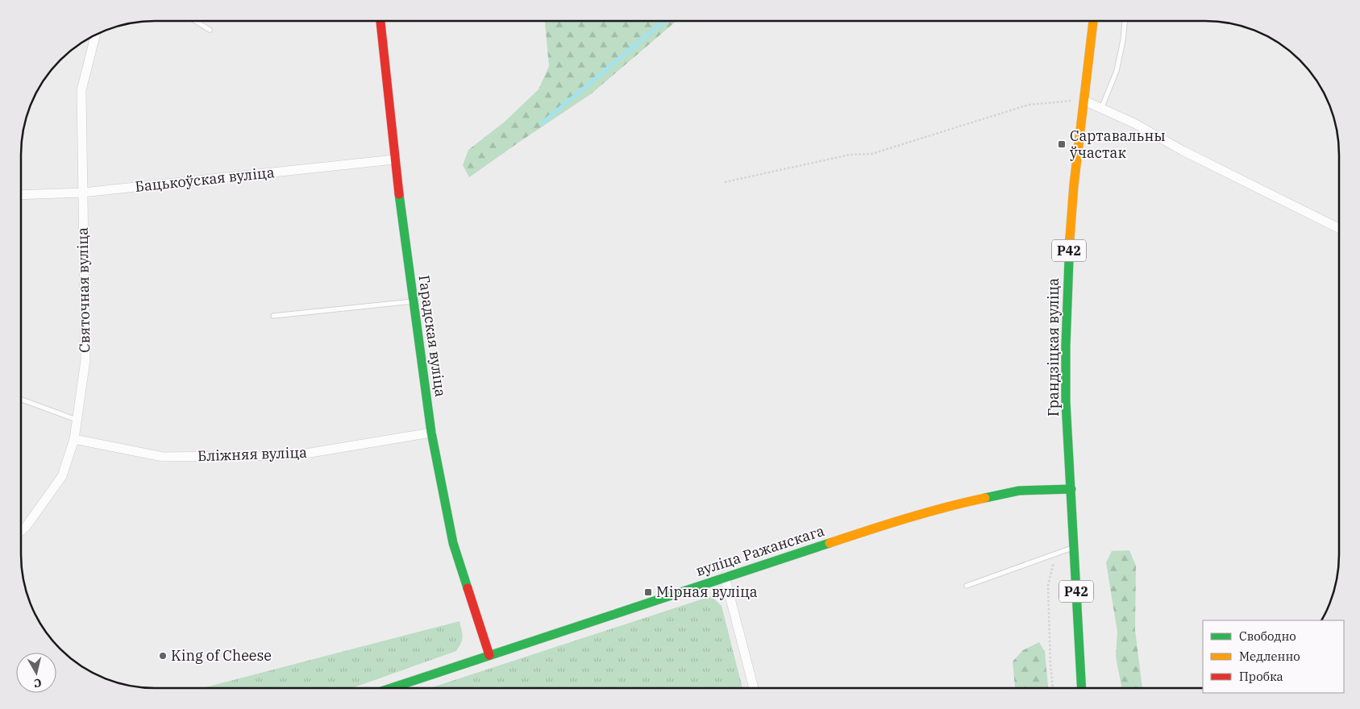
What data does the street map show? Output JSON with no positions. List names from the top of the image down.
{
  "streets": {
    "street": [
      "Бацькоўская вуліца",
      "Р42",
      "Святочная вуліца",
      "Гарадская вуліца",
      "Грандзіцкая вуліца",
      "Бліжняя вуліца",
      "вуліца Ражанскага"
    ]
  },
  "crossings": [
    ["Бацькоўская вуліца", "Святочная вуліца"],
    ["Бацькоўская вуліца", "Гарадская вуліца"],
    ["Р42", "Грандзіцкая вуліца"],
    ["Р42", "вуліца Ражанскага"],
    ["Святочная вуліца", "Бліжняя вуліца"],
    ["Гарадская вуліца", "Бліжняя вуліца"],
    ["Гарадская вуліца", "вуліца Ражанскага"],
    ["Грандзіцкая вуліца", "вуліца Ражанскага"]
  ],
  "places": {
    "transit": ["Сартавальны ўчастак", "Мірная вуліца"],
    "other": ["King of Cheese"]
  },
  "legend": ["Свободно", "Медленно", "Пробка"],
  "north": "bottom"
}
